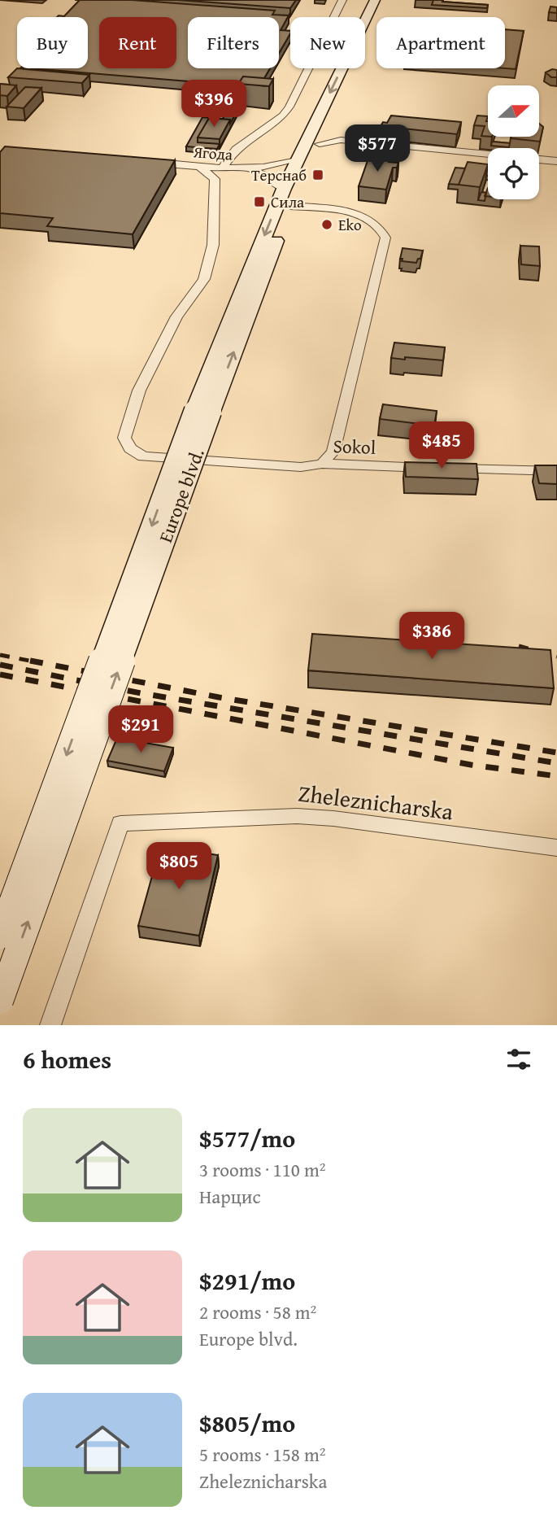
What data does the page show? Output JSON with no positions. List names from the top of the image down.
{
  "streets": {
    "main road": ["Europe blvd."],
    "street": ["Ягода", "Sokol", "Zheleznicharska"]
  },
  "places": {
    "transit": ["Терснаб", "Сила"],
    "other": ["Eko"]
  },
  "north": "right",
  "page": {
    "chip": [
      "Buy",
      "Rent",
      "Filters",
      "New",
      "Apartment"
    ],
    "price": [
      "$396",
      "$577",
      "$485",
      "$386",
      "$291",
      "$805"
    ],
    "heading": "6 homes",
    "list": [
      {
        "name": "$577/mo",
        "note": "3 rooms · 110 m² · Нарцис"
      },
      {
        "name": "$291/mo",
        "note": "2 rooms · 58 m² · Europe blvd."
      },
      {
        "name": "$805/mo",
        "note": "5 rooms · 158 m² · Zheleznicharska"
      }
    ]
  }
}
